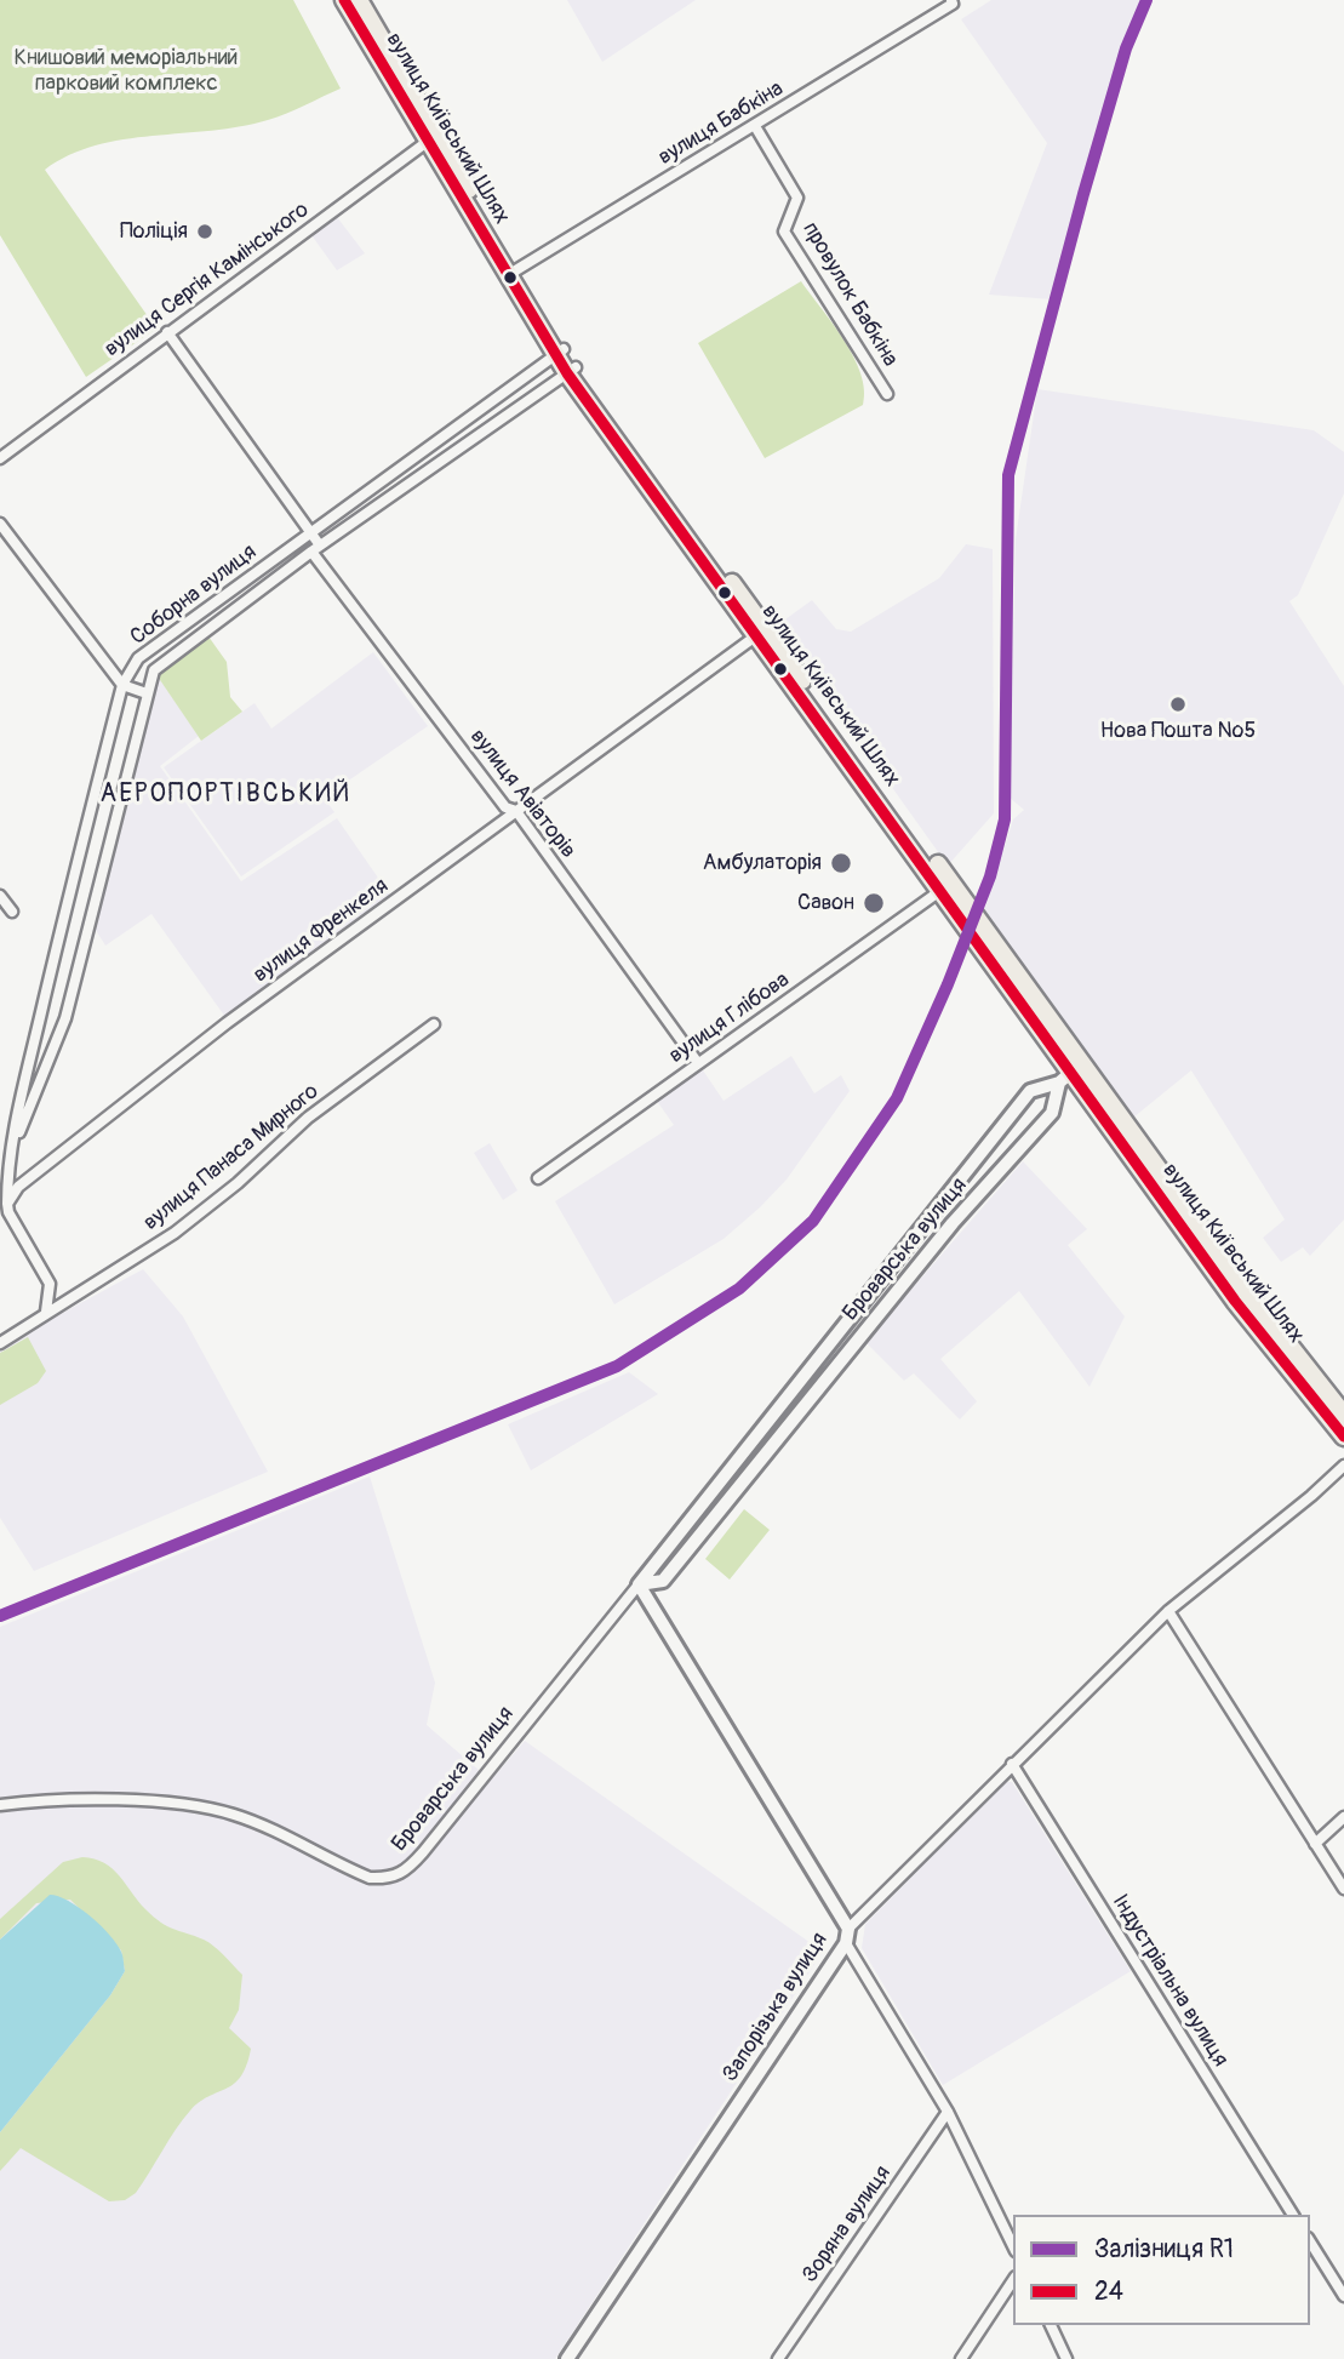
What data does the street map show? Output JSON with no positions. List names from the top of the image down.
{
  "streets": {
    "highway": ["вулиця Київський Шлях"],
    "street": [
      "вулиця Бабкіна",
      "вулиця Сергія Камінського",
      "провулок Бабкіна",
      "Соборна вулиця",
      "вулиця Авіаторів",
      "вулиця Френкеля",
      "вулиця Глібова",
      "вулиця Панаса Мирного",
      "Броварська вулиця",
      "Індустріальна вулиця",
      "Запорізька вулиця",
      "Зоряна вулиця"
    ]
  },
  "crossings": [
    ["вулиця Бабкіна", "вулиця Київський Шлях"],
    ["вулиця Бабкіна", "провулок Бабкіна"],
    ["вулиця Київський Шлях", "вулиця Сергія Камінського"],
    ["вулиця Київський Шлях", "Соборна вулиця"],
    ["вулиця Київський Шлях", "вулиця Френкеля"],
    ["вулиця Київський Шлях", "вулиця Глібова"],
    ["вулиця Київський Шлях", "Броварська вулиця"],
    ["вулиця Сергія Камінського", "вулиця Авіаторів"],
    ["Соборна вулиця", "вулиця Авіаторів"],
    ["Соборна вулиця", "вулиця Френкеля"],
    ["вулиця Авіаторів", "вулиця Френкеля"],
    ["вулиця Авіаторів", "вулиця Глібова"],
    ["Броварська вулиця", "Запорізька вулиця"]
  ],
  "districts": ["АЕРОПОРТІВСЬКИЙ"],
  "parks": ["Книшовий меморіальний парковий комплекс"],
  "places": [
    "Поліція",
    "Нова Пошта №5",
    "Амбулаторія",
    "Савон"
  ],
  "lines": ["rail line R1", "transit line 24"],
  "legend": ["Залізниця R1", "24"]
}
